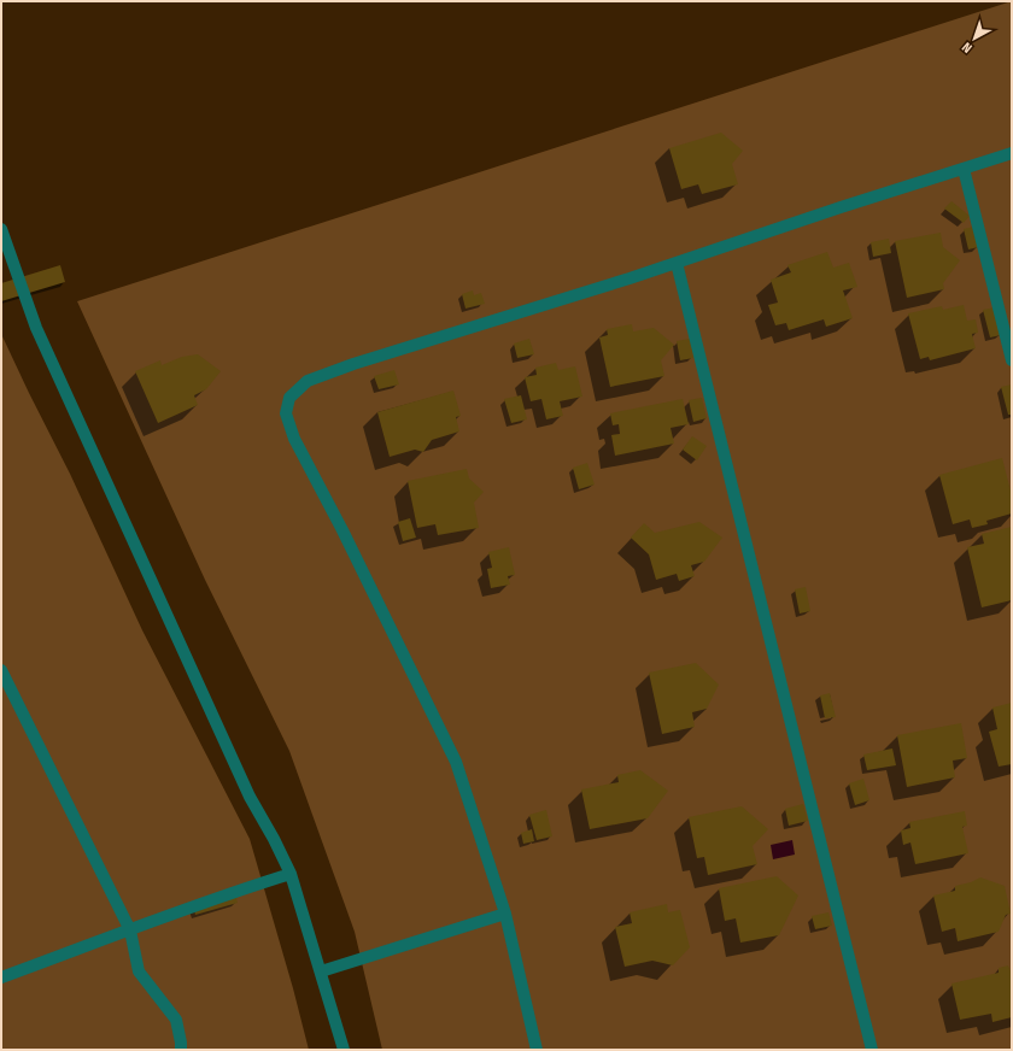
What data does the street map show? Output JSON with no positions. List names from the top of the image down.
{
  "north": "bottom left"
}
